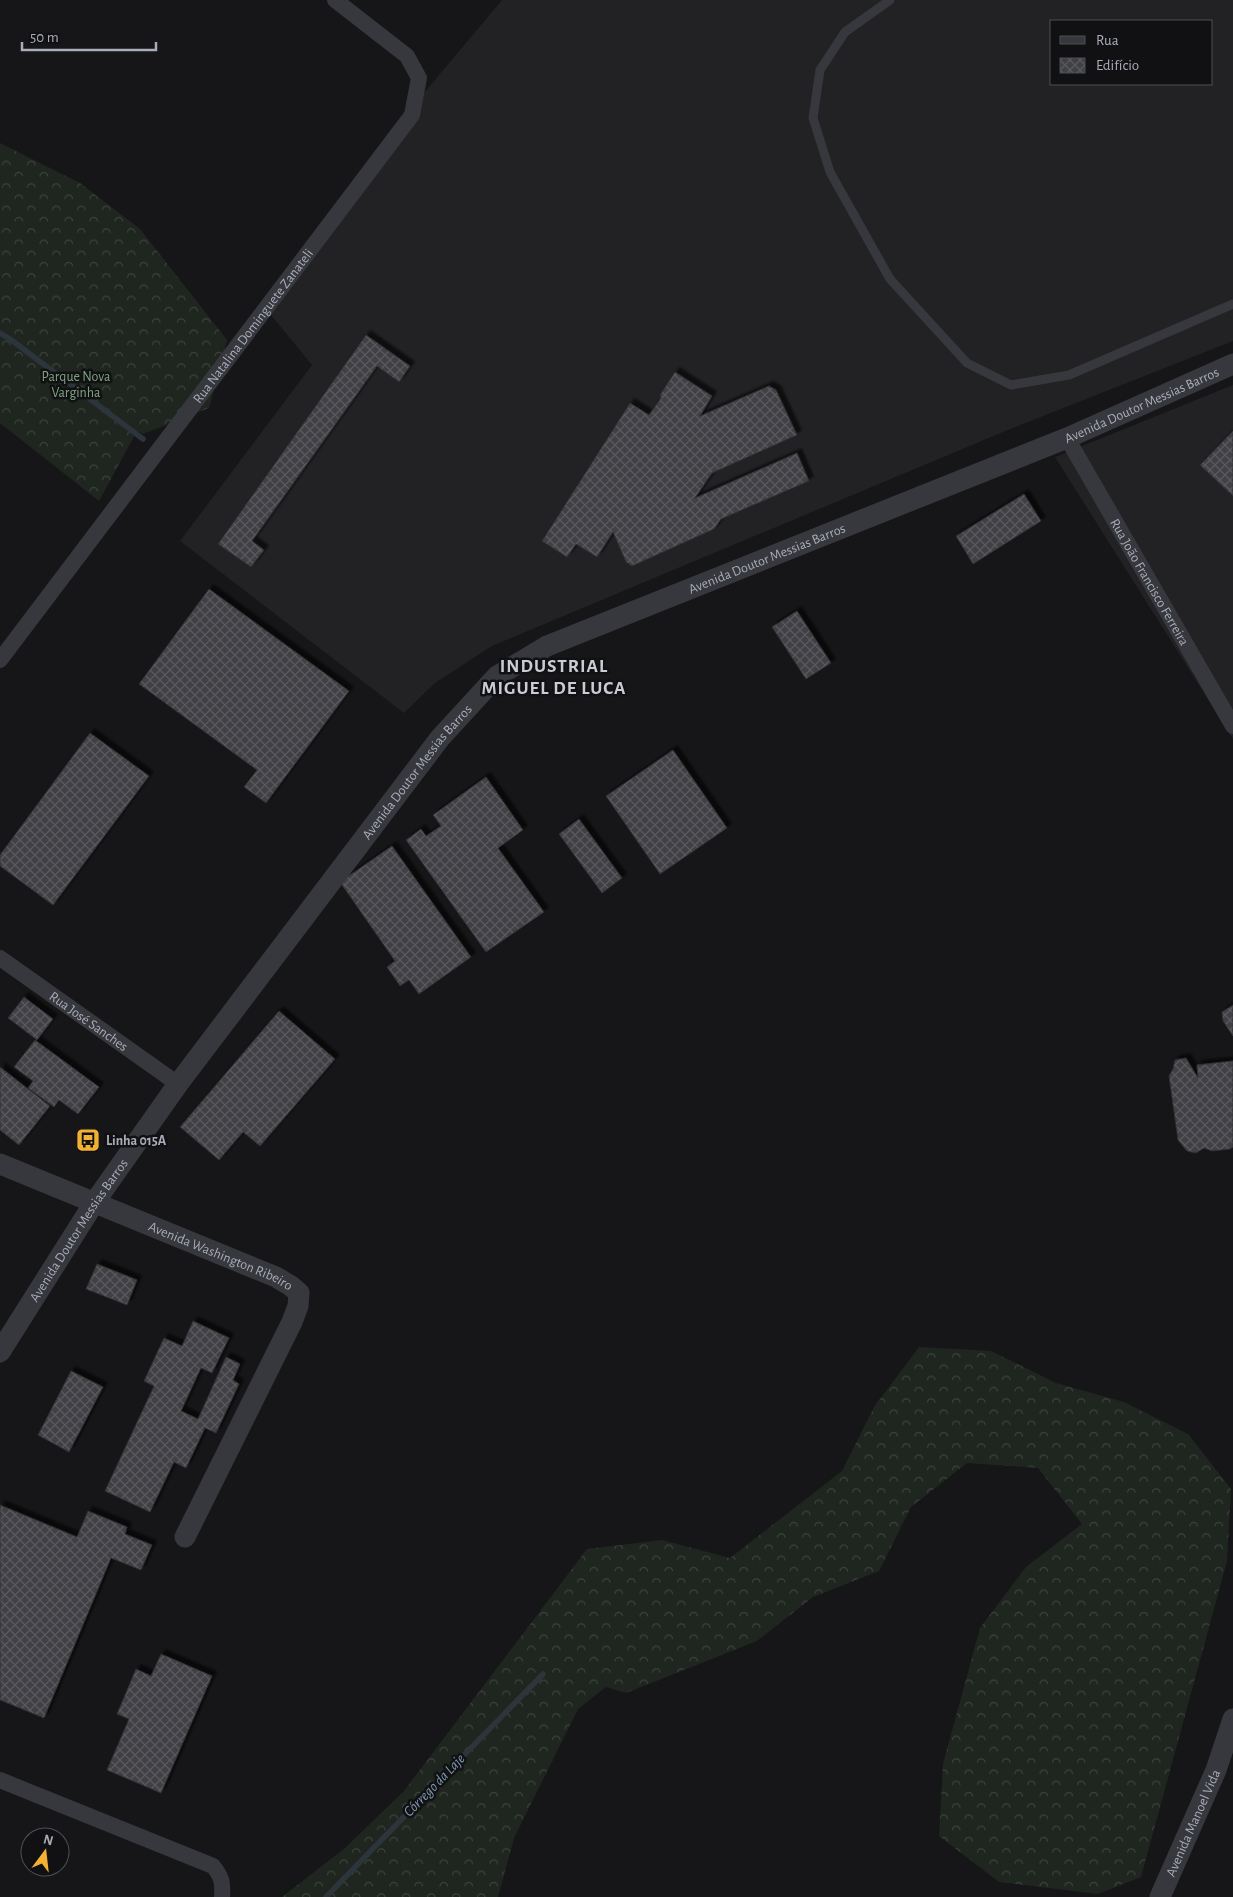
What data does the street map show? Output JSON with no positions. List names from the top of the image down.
{
  "streets": {
    "street": [
      "Rua Natalina Dominguete Zanateli",
      "Avenida Doutor Messias Barros",
      "Rua João Francisco Ferreira",
      "Rua José Sanches",
      "Avenida Washington Ribeiro",
      "Avenida Manoel Vida"
    ]
  },
  "crossings": [
    ["Avenida Doutor Messias Barros", "Rua João Francisco Ferreira"],
    ["Avenida Doutor Messias Barros", "Rua José Sanches"],
    ["Avenida Doutor Messias Barros", "Avenida Washington Ribeiro"]
  ],
  "districts": ["INDUSTRIAL MIGUEL DE LUCA"],
  "water": ["Córrego da Laje"],
  "parks": ["Parque Nova Varginha"],
  "places": {
    "bus stop": ["Linha 015A"]
  },
  "legend": ["Rua", "Edifício"],
  "scale_bar": "50 m",
  "north": "top"
}
